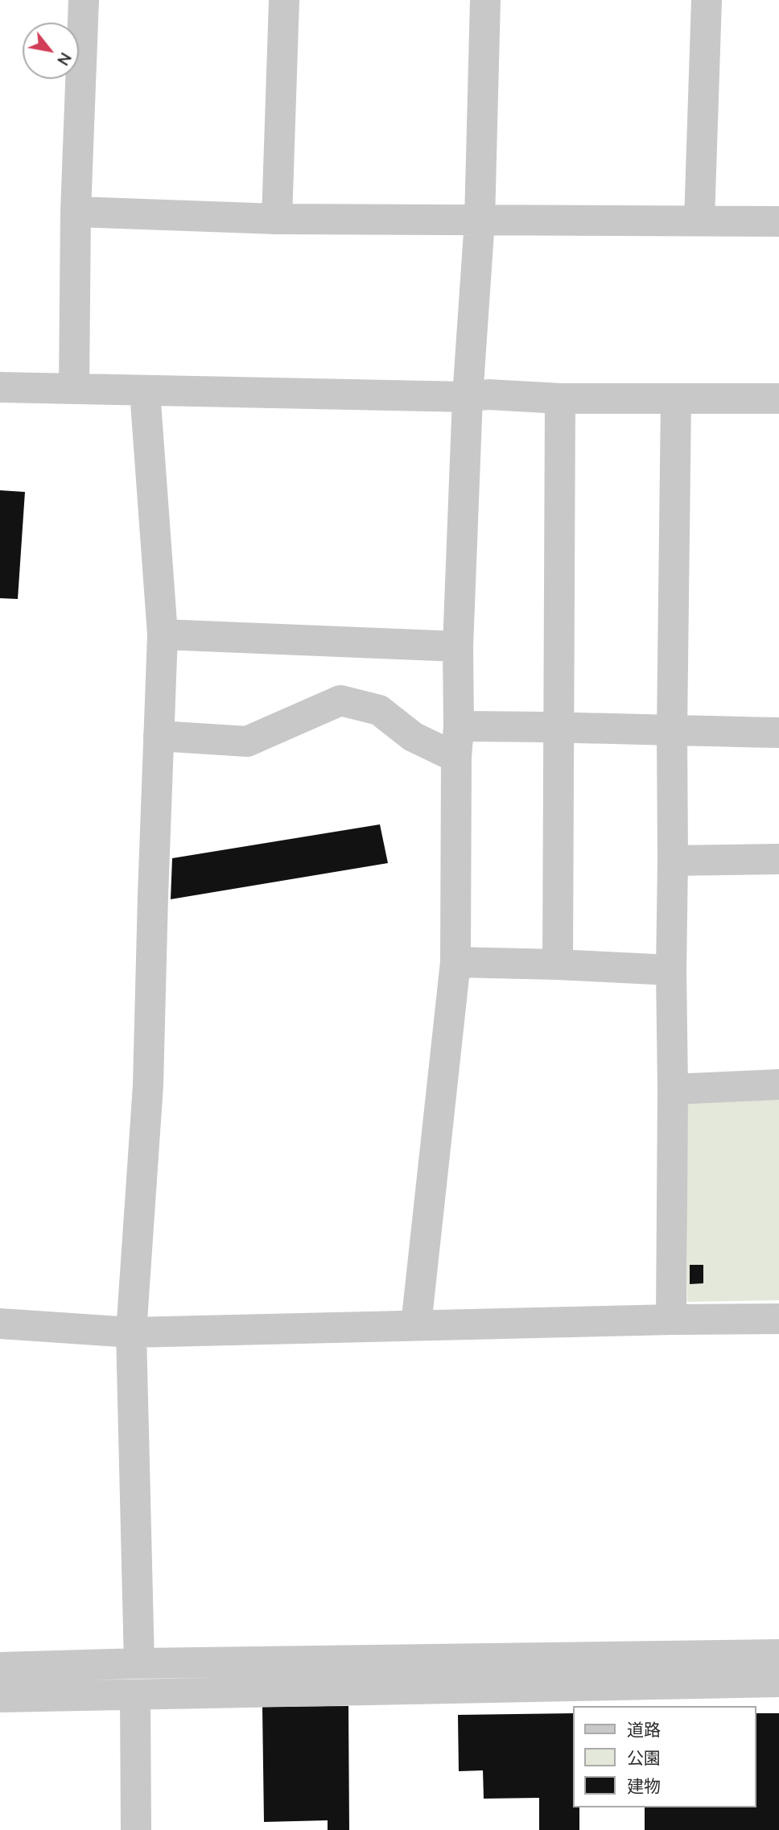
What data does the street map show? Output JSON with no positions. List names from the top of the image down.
{
  "legend": ["道路", "公園", "建物"],
  "north": "bottom right"
}
